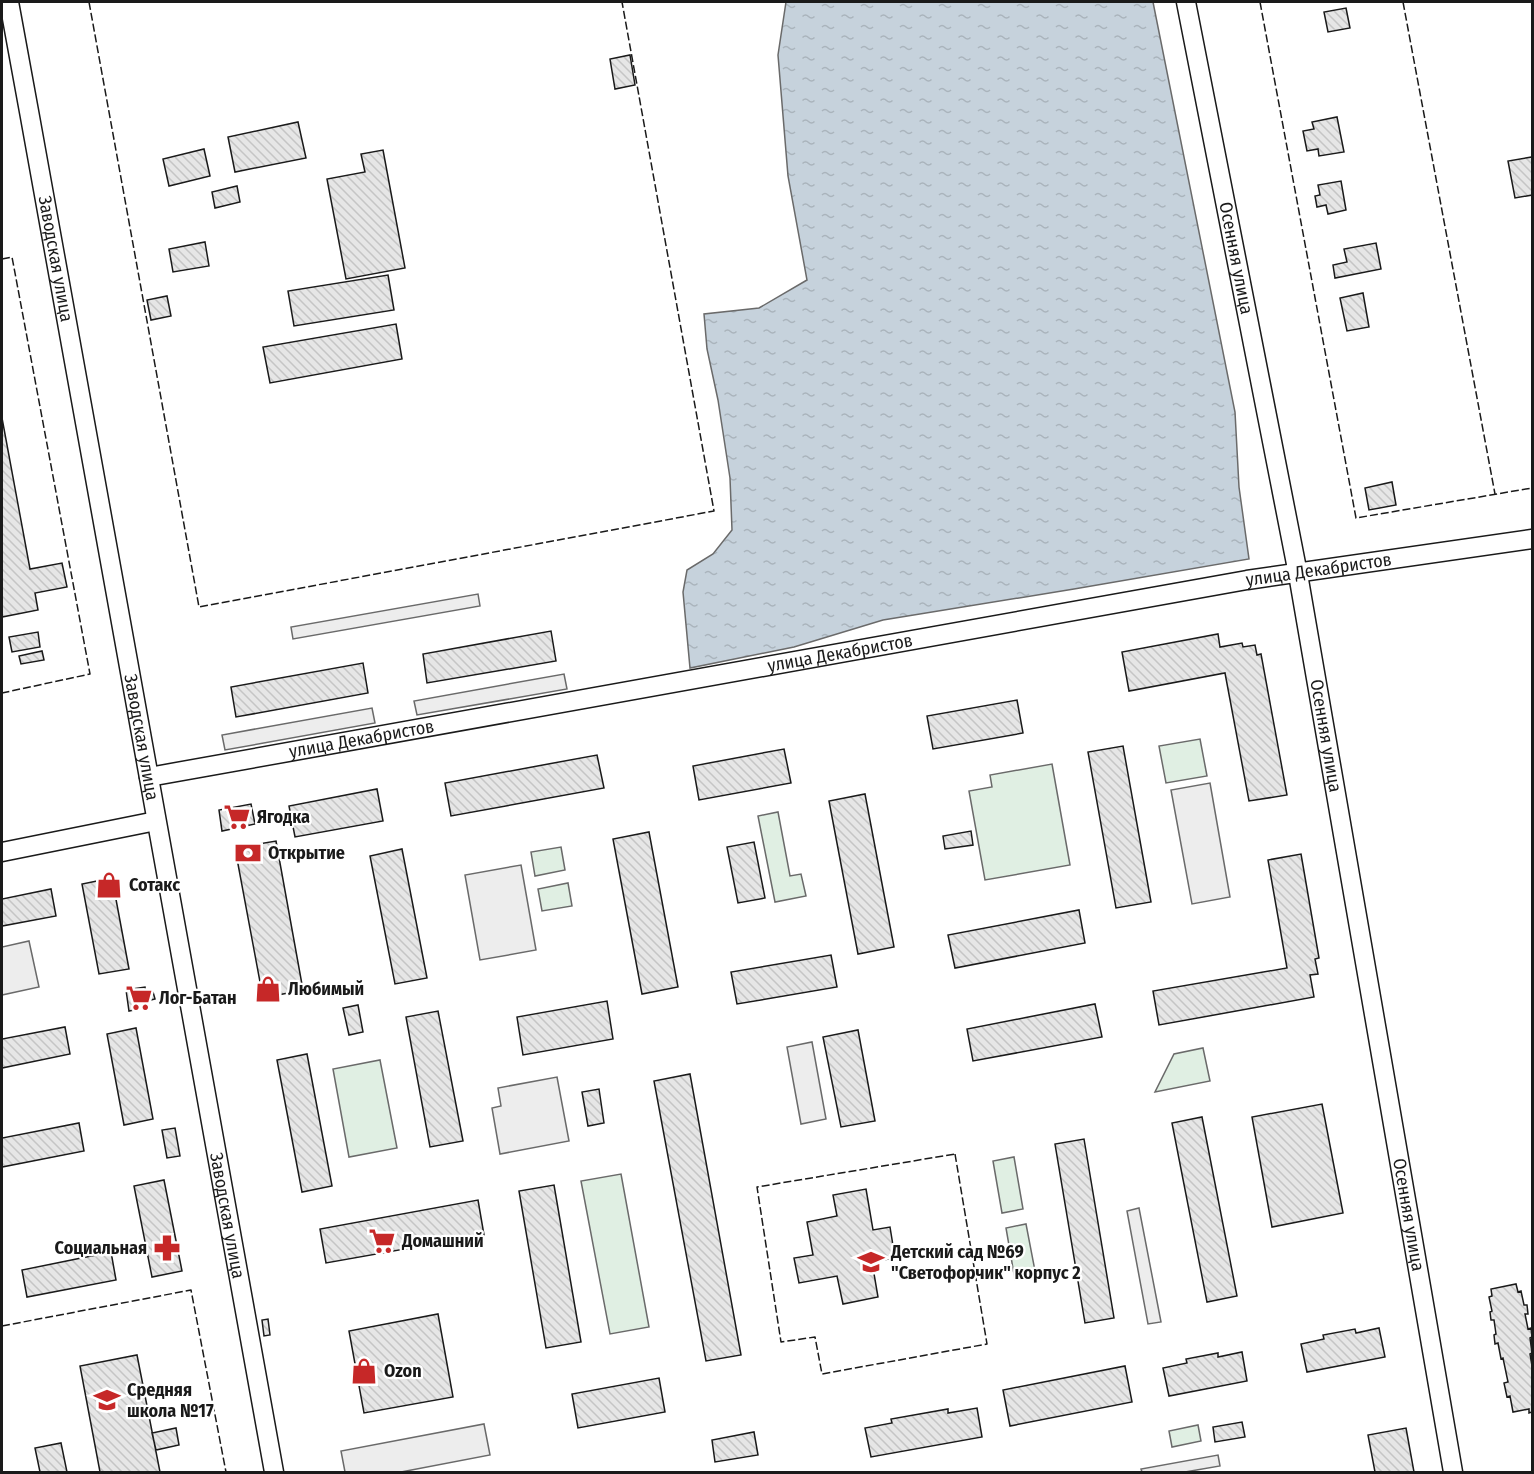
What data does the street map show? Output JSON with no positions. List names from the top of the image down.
{
  "streets": {
    "street": ["Осенняя улица", "Заводская улица", "улица Декабристов"]
  },
  "crossings": [
    ["Осенняя улица", "улица Декабристов"],
    ["Заводская улица", "улица Декабристов"]
  ],
  "places": {
    "supermarket": ["Ягодка", "Лог-Батан", "Домашний"],
    "bank": ["Открытие"],
    "shop": ["Сотакс", "Любимый", "Ozon"],
    "pharmacy": ["Социальная"],
    "school or university": ["Детский сад №69 \"Светофорчик\" корпус 2", "Средняя школа №17"]
  }
}
